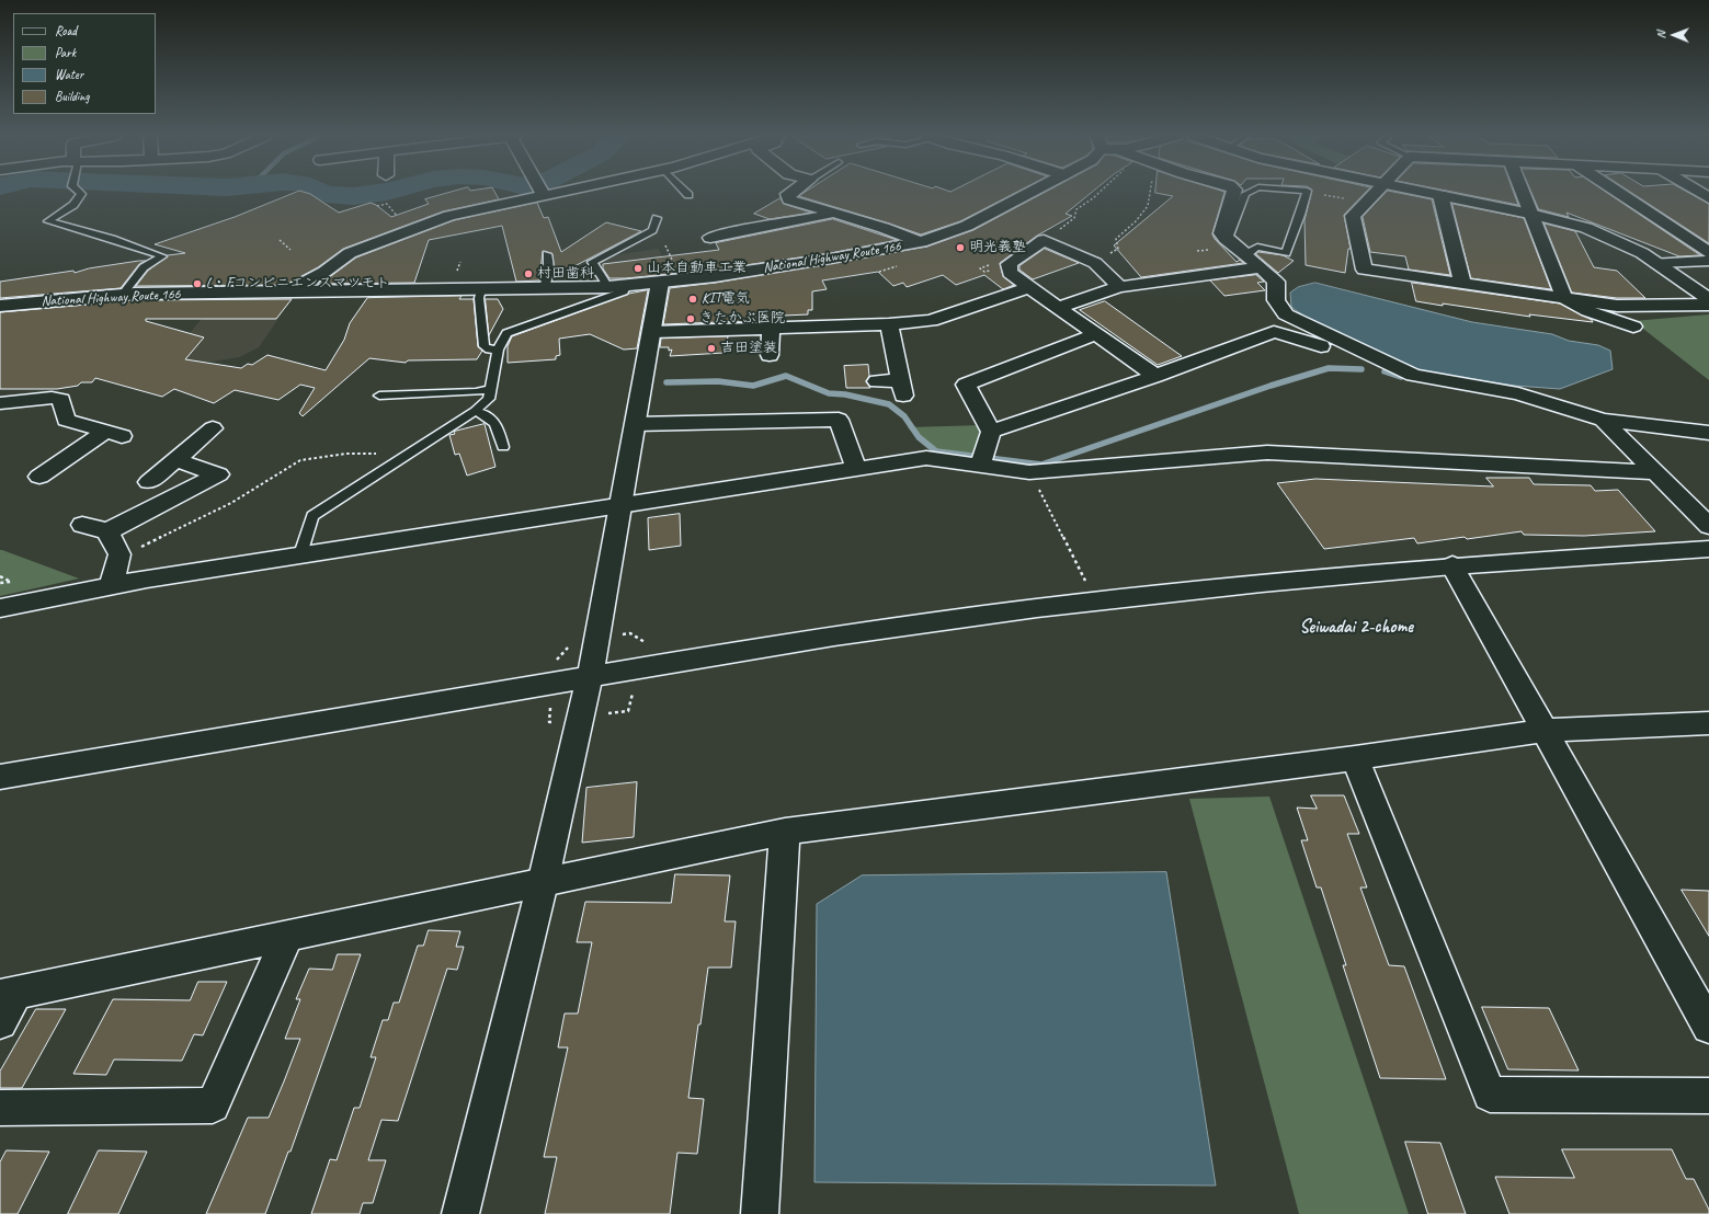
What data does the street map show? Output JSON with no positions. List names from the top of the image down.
{
  "streets": {
    "main road": ["National Highway Route 166"]
  },
  "districts": ["Seiwadai 2-chome"],
  "places": [
    "明光義塾",
    "山本自動車工業",
    "村田歯科",
    "L・Fコンビニエンスマツモト",
    "KIT電気",
    "きたかぶ医院",
    "吉田塗装"
  ],
  "legend": [
    "Road",
    "Park",
    "Water",
    "Building"
  ],
  "north": "left"
}
